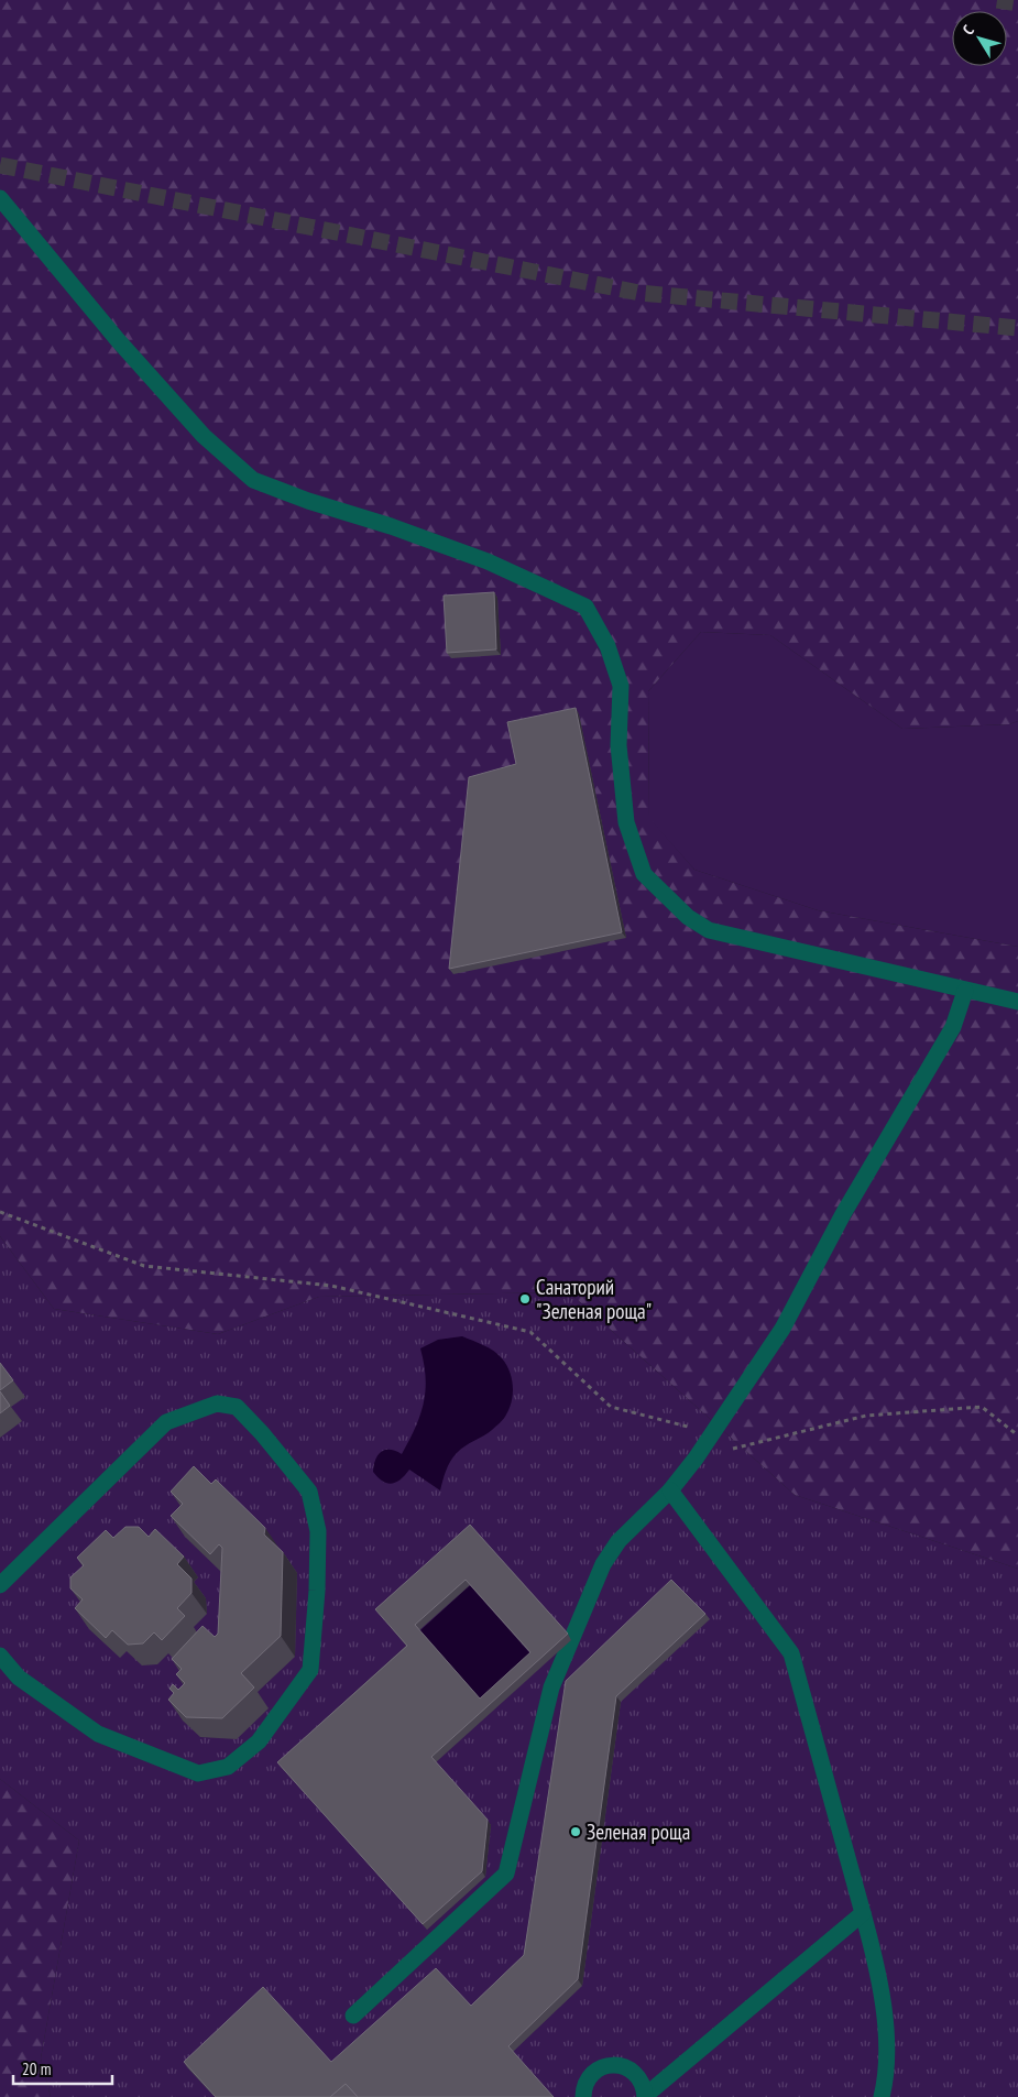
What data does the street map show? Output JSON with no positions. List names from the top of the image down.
{
  "places": ["Санаторий \"Зеленая роща\"", "Зеленая роща"],
  "scale_bar": "20 m",
  "north": "top left"
}
